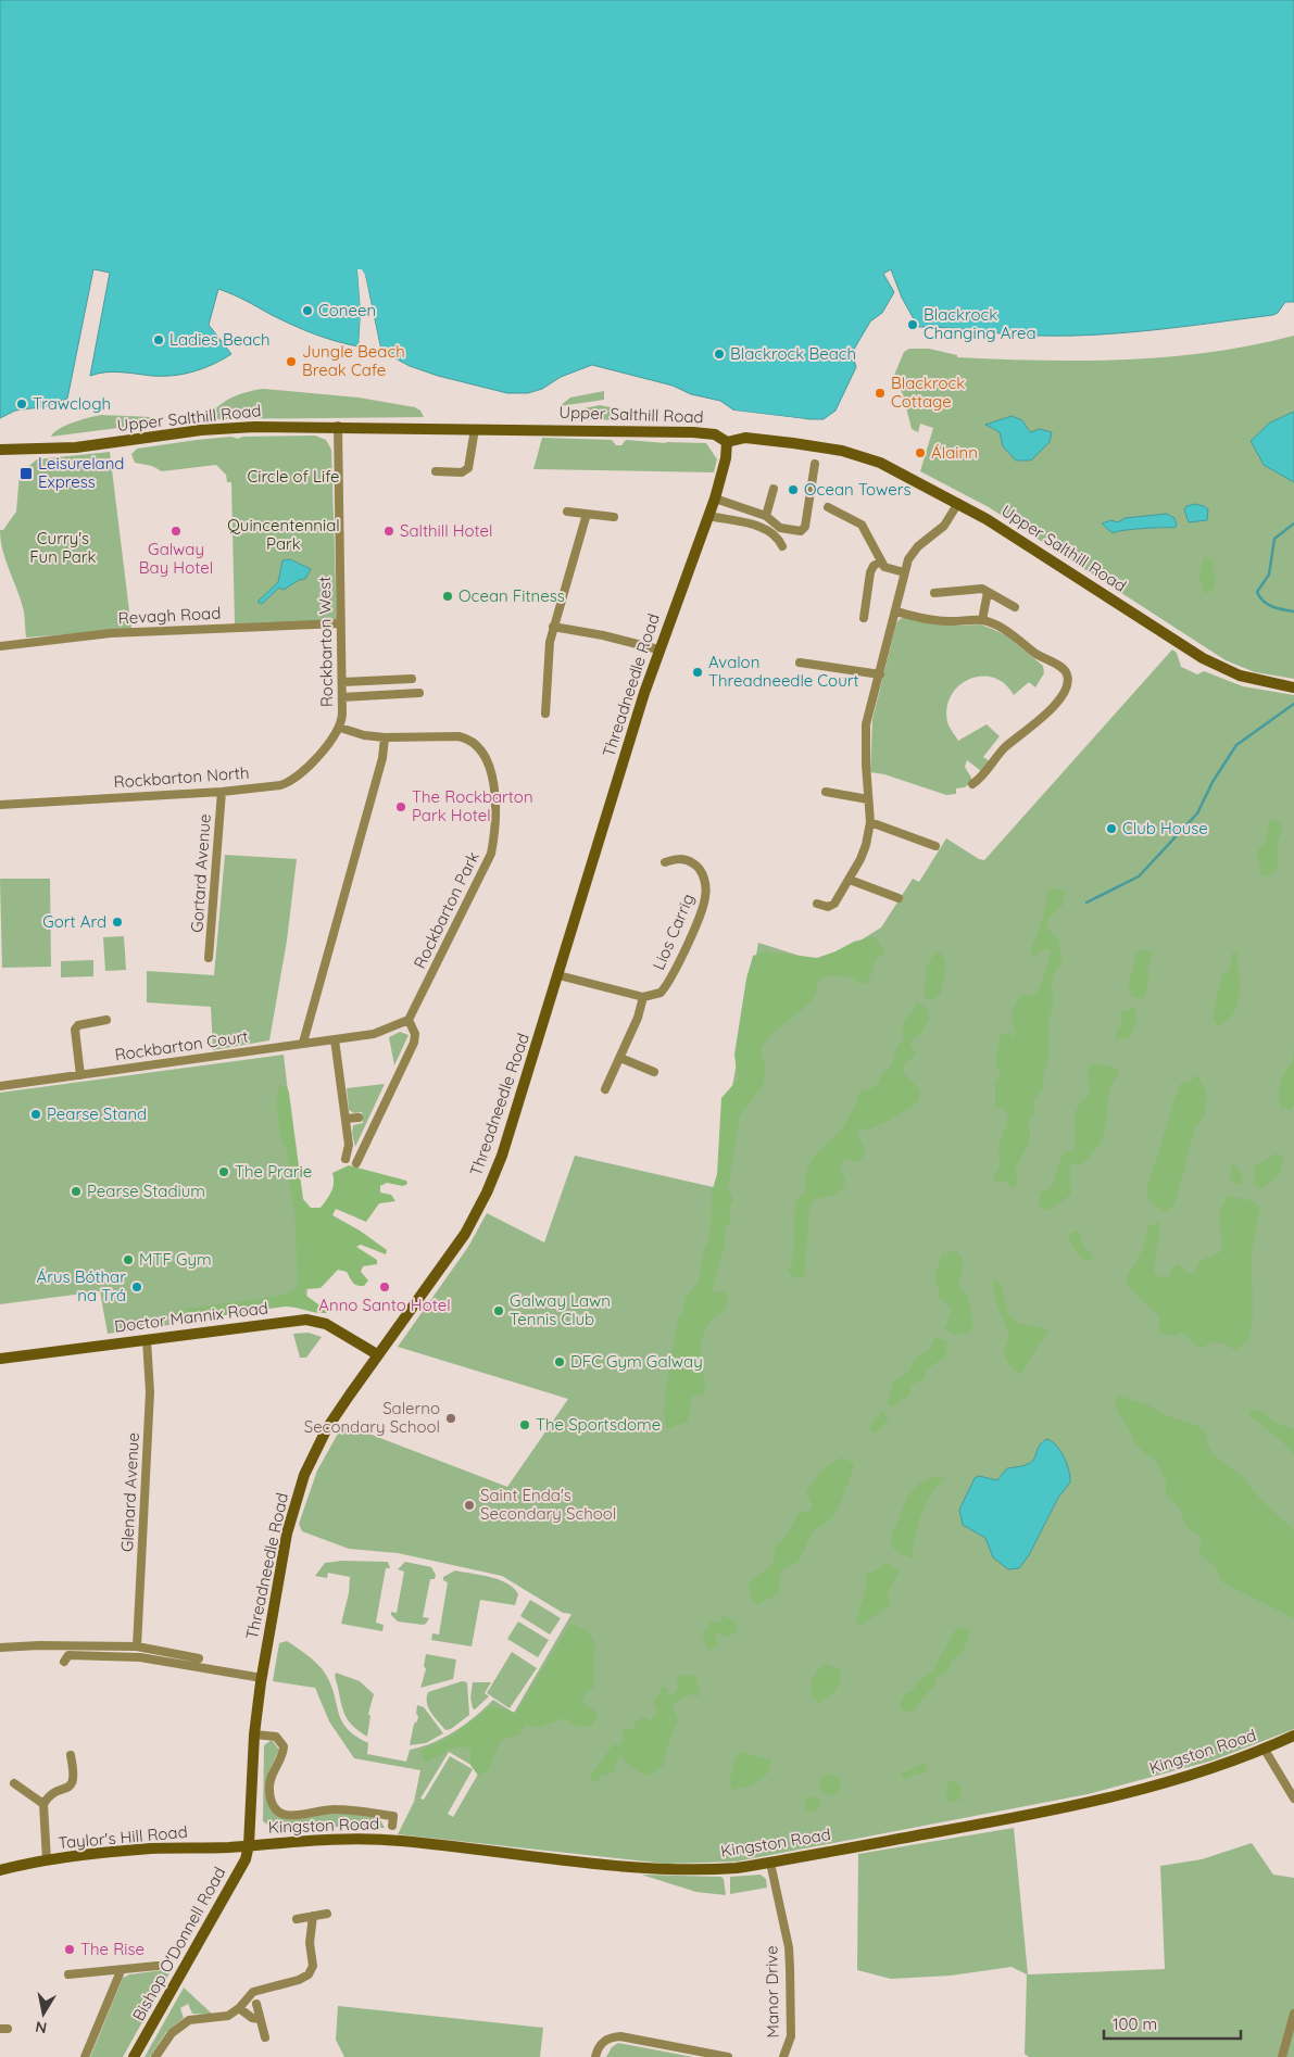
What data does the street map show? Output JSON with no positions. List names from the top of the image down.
{
  "streets": {
    "main road": [
      "Upper Salthill Road",
      "Threadneedle Road",
      "Doctor Mannix Road",
      "Kingston Road",
      "Taylor's Hill Road",
      "Bishop O'Donnell Road"
    ],
    "street": [
      "Revagh Road",
      "Rockbarton West",
      "Rockbarton North",
      "Gortard Avenue",
      "Rockbarton Park",
      "Lios Carrig",
      "Rockbarton Court",
      "Glenard Avenue",
      "Manor Drive"
    ]
  },
  "crossings": [
    ["Upper Salthill Road", "Rockbarton West"],
    ["Upper Salthill Road", "Threadneedle Road"],
    ["Revagh Road", "Rockbarton West"],
    ["Rockbarton West", "Rockbarton North"],
    ["Rockbarton West", "Rockbarton Park"],
    ["Threadneedle Road", "Doctor Mannix Road"],
    ["Threadneedle Road", "Kingston Road"],
    ["Threadneedle Road", "Taylor's Hill Road"],
    ["Threadneedle Road", "Bishop O'Donnell Road"],
    ["Rockbarton North", "Gortard Avenue"],
    ["Rockbarton North", "Rockbarton Park"],
    ["Doctor Mannix Road", "Glenard Avenue"],
    ["Kingston Road", "Taylor's Hill Road"],
    ["Kingston Road", "Bishop O'Donnell Road"],
    ["Kingston Road", "Manor Drive"],
    ["Taylor's Hill Road", "Bishop O'Donnell Road"]
  ],
  "parks": ["Circle of Life", "Quincentennial Park", "Curry's Fun Park"],
  "places": {
    "other": [
      "Coneen",
      "Blackrock Changing Area",
      "Ladies Beach",
      "Blackrock Beach",
      "Jungle Beach Break Cafe",
      "Blackrock Cottage",
      "Trawclogh",
      "Álainn",
      "Ocean Towers",
      "Galway Bay Hotel",
      "Salthill Hotel",
      "Ocean Fitness",
      "Avalon Threadneedle Court",
      "The Rockbarton Park Hotel",
      "Club House",
      "Gort Ard",
      "Pearse Stand",
      "The Prarie",
      "Pearse Stadium",
      "MTF Gym",
      "Árus Bóthar na Trá",
      "Anno Santo Hotel",
      "Galway Lawn Tennis Club",
      "DFC Gym Galway",
      "Salerno Secondary School",
      "The Sportsdome",
      "Saint Enda's Secondary School",
      "The Rise"
    ],
    "transit": ["Leisureland Express"]
  },
  "scale_bar": "100 m",
  "north": "bottom"
}
